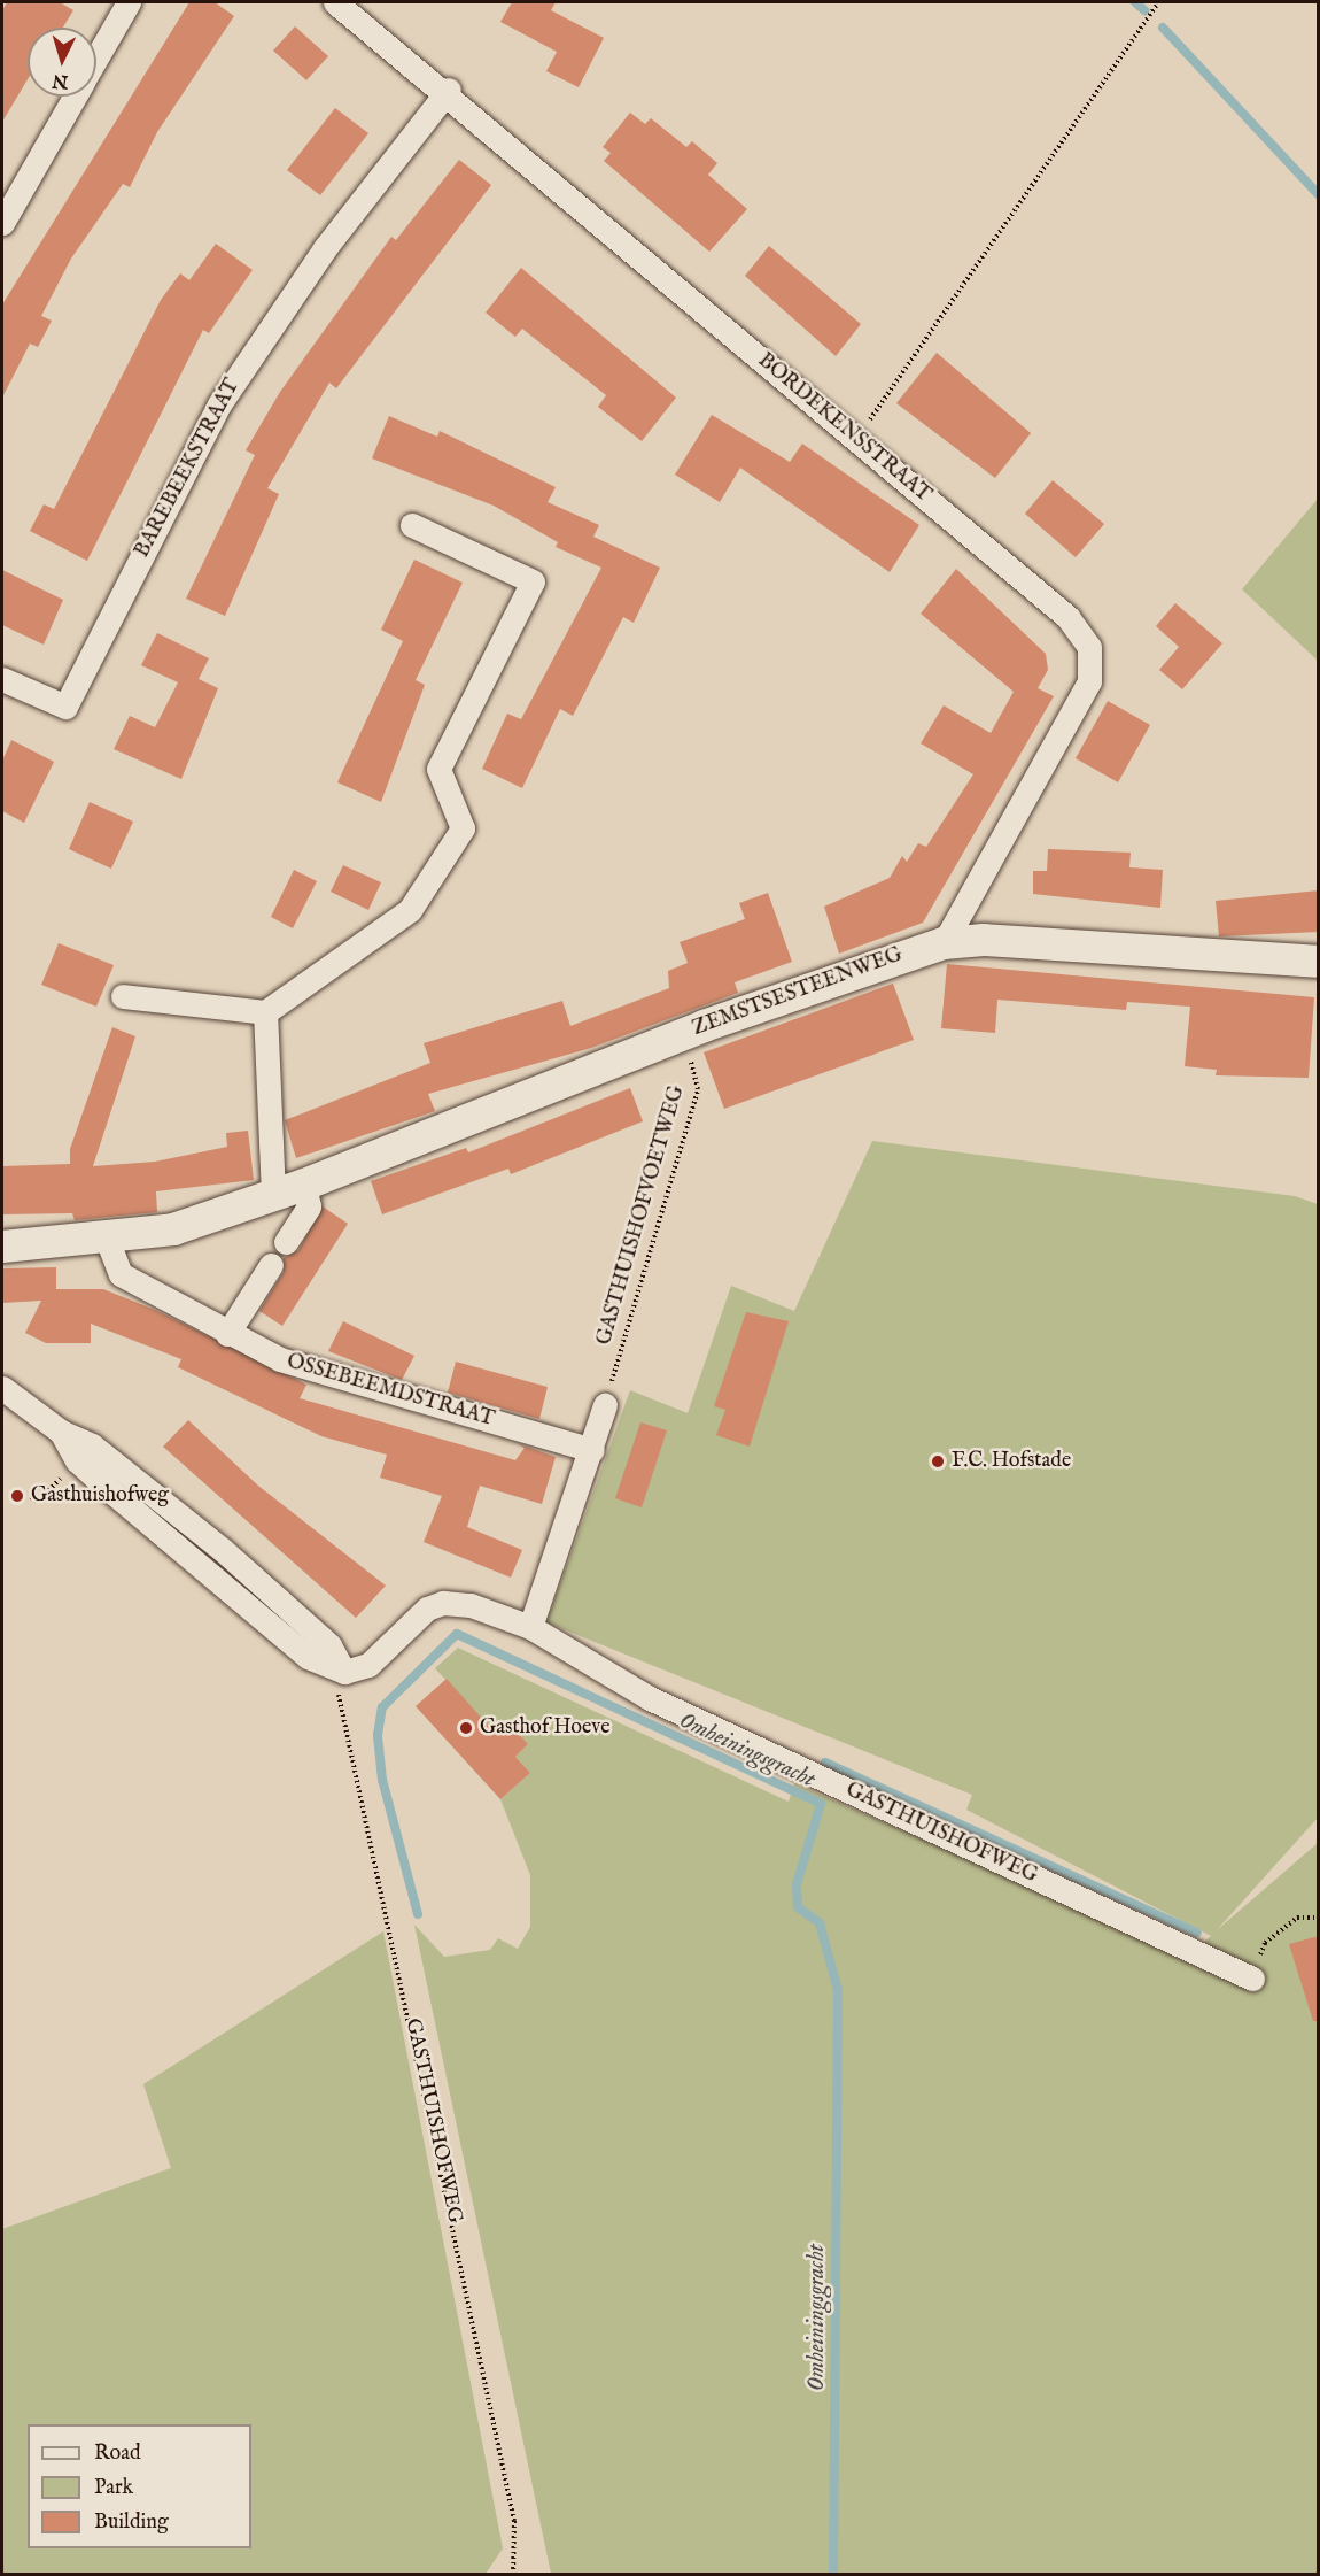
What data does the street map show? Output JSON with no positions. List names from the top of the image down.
{
  "streets": {
    "street": [
      "BORDEKENSSTRAAT",
      "BAREBEEKSTRAAT",
      "ZEMSTSESTEENWEG",
      "OSSEBEEMDSTRAAT",
      "GASTHUISHOFWEG"
    ],
    "path": ["GASTHUISHOFVOETWEG"]
  },
  "crossings": [
    ["BORDEKENSSTRAAT", "BAREBEEKSTRAAT"],
    ["BORDEKENSSTRAAT", "ZEMSTSESTEENWEG"],
    ["ZEMSTSESTEENWEG", "GASTHUISHOFVOETWEG"],
    ["ZEMSTSESTEENWEG", "OSSEBEEMDSTRAAT"]
  ],
  "water": ["Omheiningsgracht"],
  "places": ["F.C. Hofstade", "Gasthuishofweg", "Gasthof Hoeve"],
  "legend": ["Road", "Park", "Building"],
  "north": "bottom"
}
